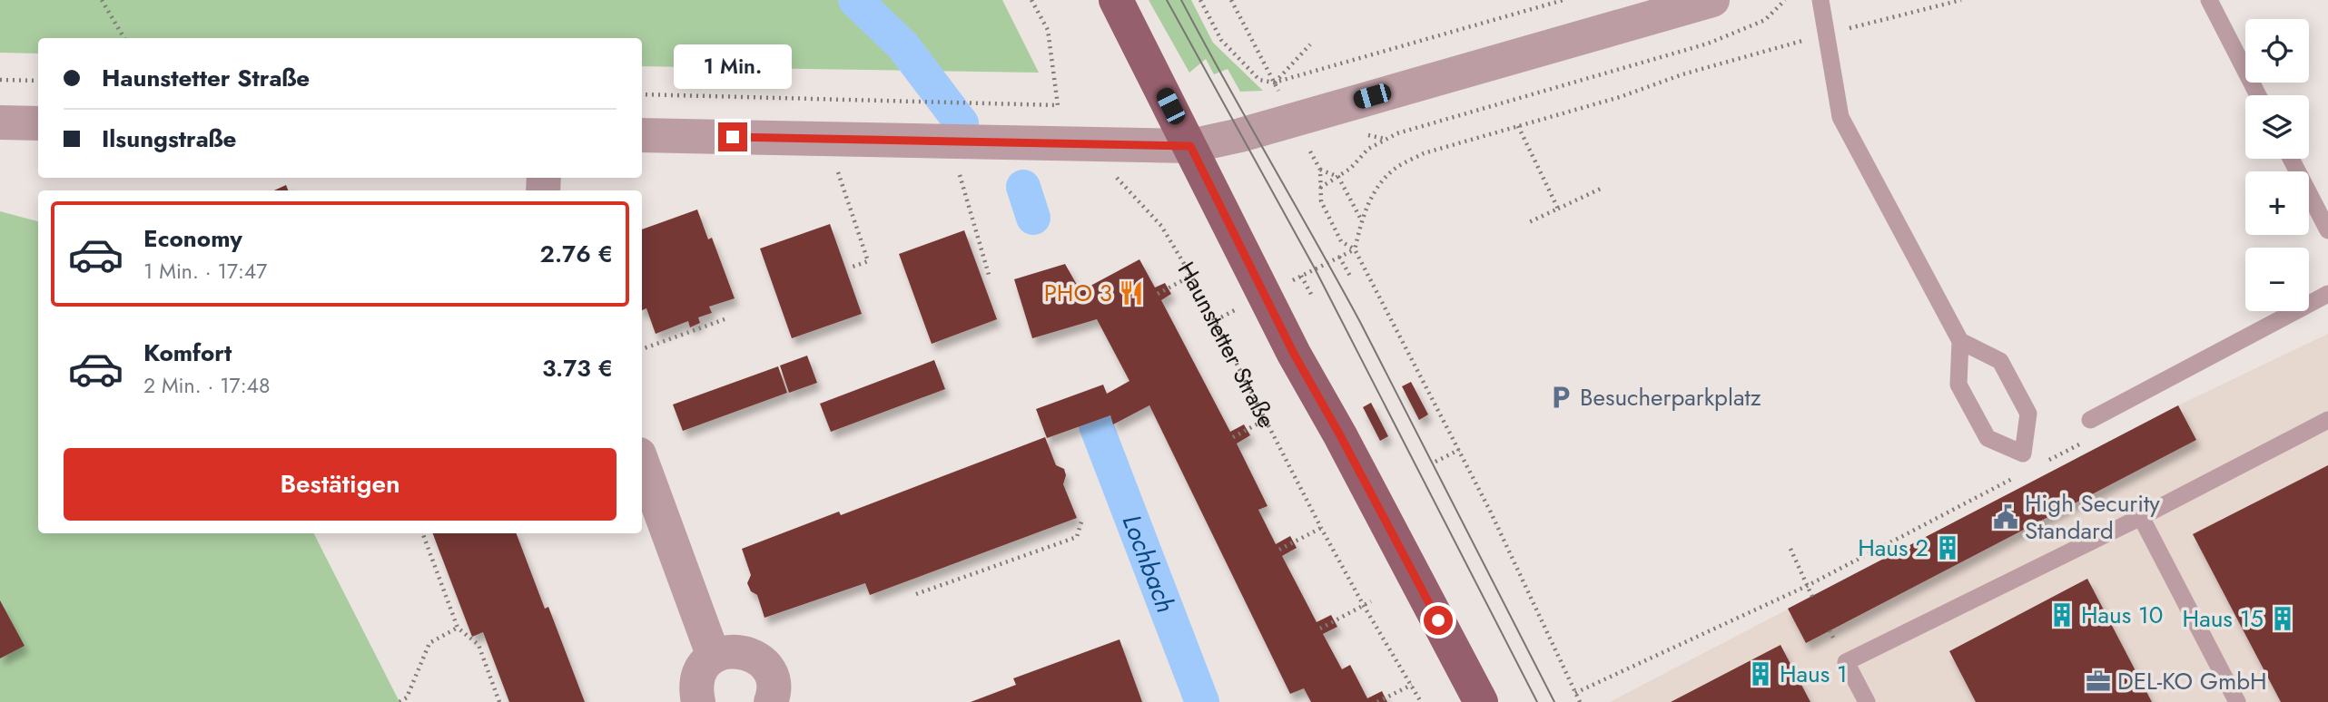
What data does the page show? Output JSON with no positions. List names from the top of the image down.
{
  "streets": {
    "path": ["Haunstetter Straße"]
  },
  "water": ["Lochbach"],
  "places": {
    "restaurant": ["PHO 3"],
    "parking": ["Besucherparkplatz"],
    "public building": ["High Security Standard"],
    "building": [
      "Haus 2",
      "Haus 10",
      "Haus 15",
      "Haus 1"
    ],
    "office": ["DEL-KO GmbH"]
  },
  "page": {
    "map_buttons": ["+", "−"],
    "banner": ["Haunstetter Straße", "Ilsungstraße"],
    "bubble": "1 Min.",
    "list": [
      {
        "name": "Economy",
        "note": "1 Min. · 17:47",
        "value": "2.76 €"
      },
      {
        "name": "Komfort",
        "note": "2 Min. · 17:48",
        "value": "3.73 €"
      }
    ],
    "buttons": "Bestätigen"
  }
}
